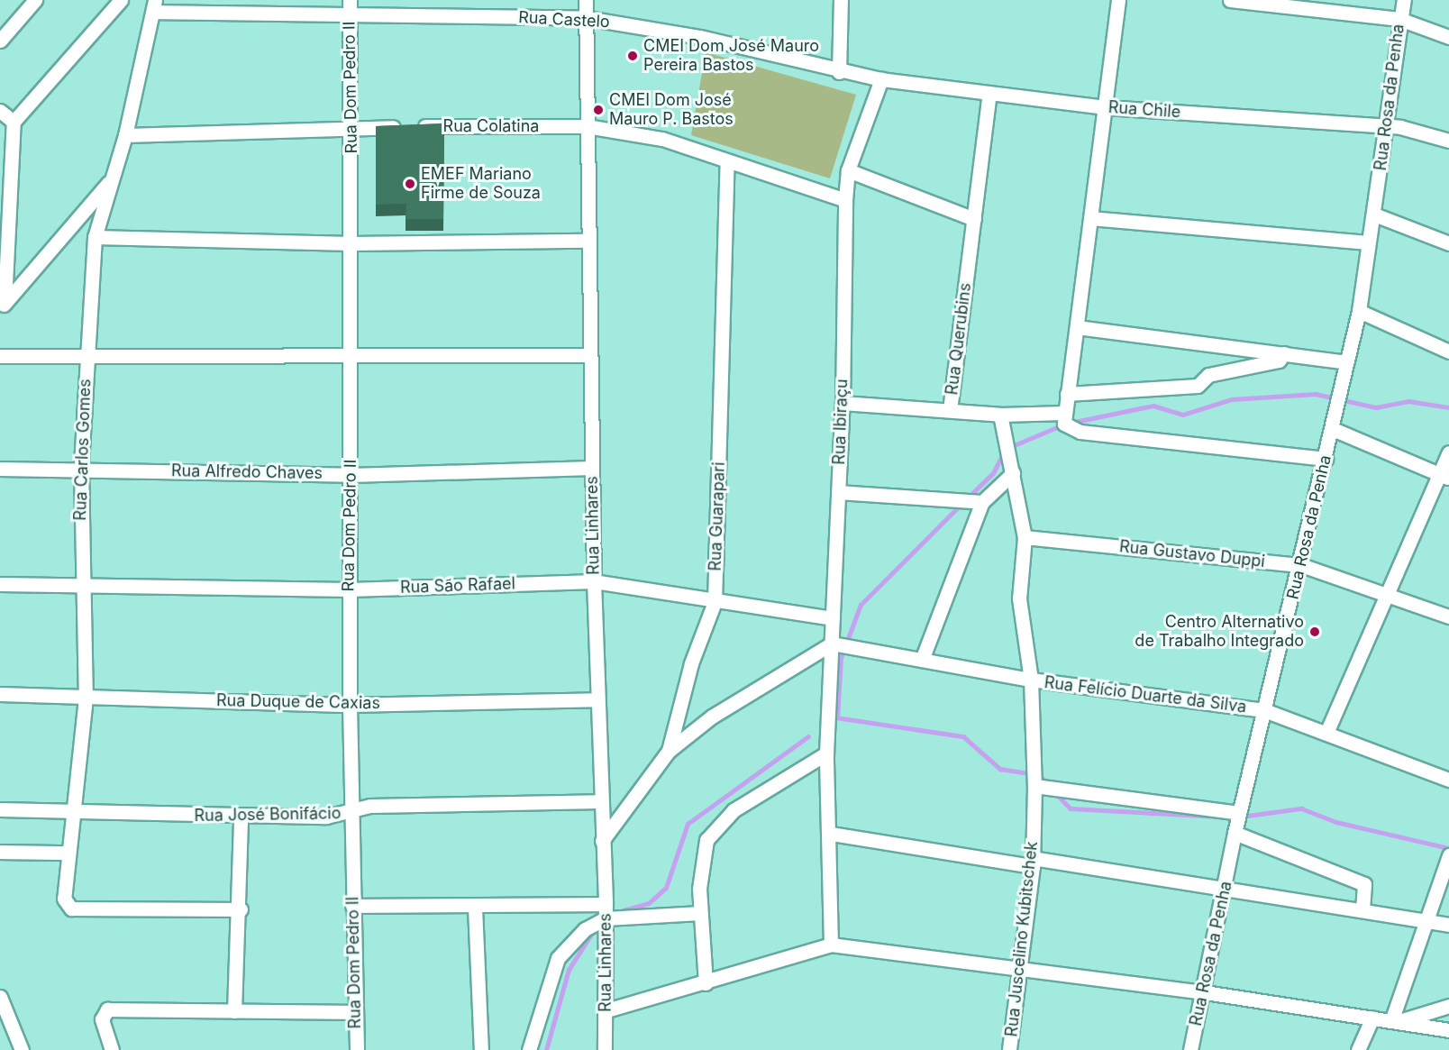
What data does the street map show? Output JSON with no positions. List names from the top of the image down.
{
  "streets": {
    "street": [
      "Rua Castelo",
      "Rua Dom Pedro II",
      "Rua Rosa da Penha",
      "Rua Chile",
      "Rua Colatina",
      "Rua Querubins",
      "Rua Ibiraçu",
      "Rua Carlos Gomes",
      "Rua Alfredo Chaves",
      "Rua Guarapari",
      "Rua Linhares",
      "Rua Gustavo Duppi",
      "Rua São Rafael",
      "Rua Felício Duarte da Silva",
      "Rua Duque de Caxias",
      "Rua José Bonifácio",
      "Rua Juscelino Kubitschek"
    ]
  },
  "crossings": [
    ["Rua Castelo", "Rua Dom Pedro II"],
    ["Rua Castelo", "Rua Chile"],
    ["Rua Castelo", "Rua Carlos Gomes"],
    ["Rua Castelo", "Rua Linhares"],
    ["Rua Dom Pedro II", "Rua Colatina"],
    ["Rua Dom Pedro II", "Rua Alfredo Chaves"],
    ["Rua Dom Pedro II", "Rua São Rafael"],
    ["Rua Dom Pedro II", "Rua Duque de Caxias"],
    ["Rua Dom Pedro II", "Rua José Bonifácio"],
    ["Rua Rosa da Penha", "Rua Chile"],
    ["Rua Rosa da Penha", "Rua Gustavo Duppi"],
    ["Rua Rosa da Penha", "Rua Felício Duarte da Silva"],
    ["Rua Chile", "Rua Querubins"],
    ["Rua Chile", "Rua Ibiraçu"],
    ["Rua Colatina", "Rua Ibiraçu"],
    ["Rua Colatina", "Rua Carlos Gomes"],
    ["Rua Colatina", "Rua Guarapari"],
    ["Rua Colatina", "Rua Linhares"],
    ["Rua Ibiraçu", "Rua São Rafael"],
    ["Rua Ibiraçu", "Rua Felício Duarte da Silva"],
    ["Rua Carlos Gomes", "Rua Alfredo Chaves"],
    ["Rua Carlos Gomes", "Rua São Rafael"],
    ["Rua Carlos Gomes", "Rua Duque de Caxias"],
    ["Rua Carlos Gomes", "Rua José Bonifácio"],
    ["Rua Alfredo Chaves", "Rua Linhares"],
    ["Rua Guarapari", "Rua Linhares"],
    ["Rua Guarapari", "Rua São Rafael"],
    ["Rua Linhares", "Rua São Rafael"],
    ["Rua Linhares", "Rua Duque de Caxias"],
    ["Rua Linhares", "Rua José Bonifácio"],
    ["Rua Gustavo Duppi", "Rua Juscelino Kubitschek"],
    ["Rua Felício Duarte da Silva", "Rua Juscelino Kubitschek"]
  ],
  "places": [
    "CMEI Dom José Mauro Pereira Bastos",
    "CMEI Dom José Mauro P. Bastos",
    "EMEF Mariano Firme de Souza",
    "Centro Alternativo de Trabalho Integrado"
  ]
}
